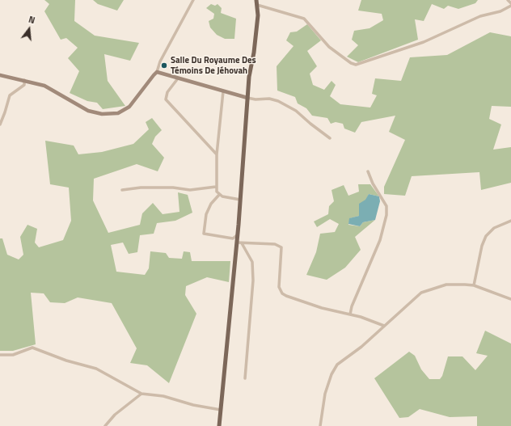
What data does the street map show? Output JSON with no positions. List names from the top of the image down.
{
  "places": ["Salle Du Royaume Des Témoins De Jéhovah"],
  "north": "top"
}
